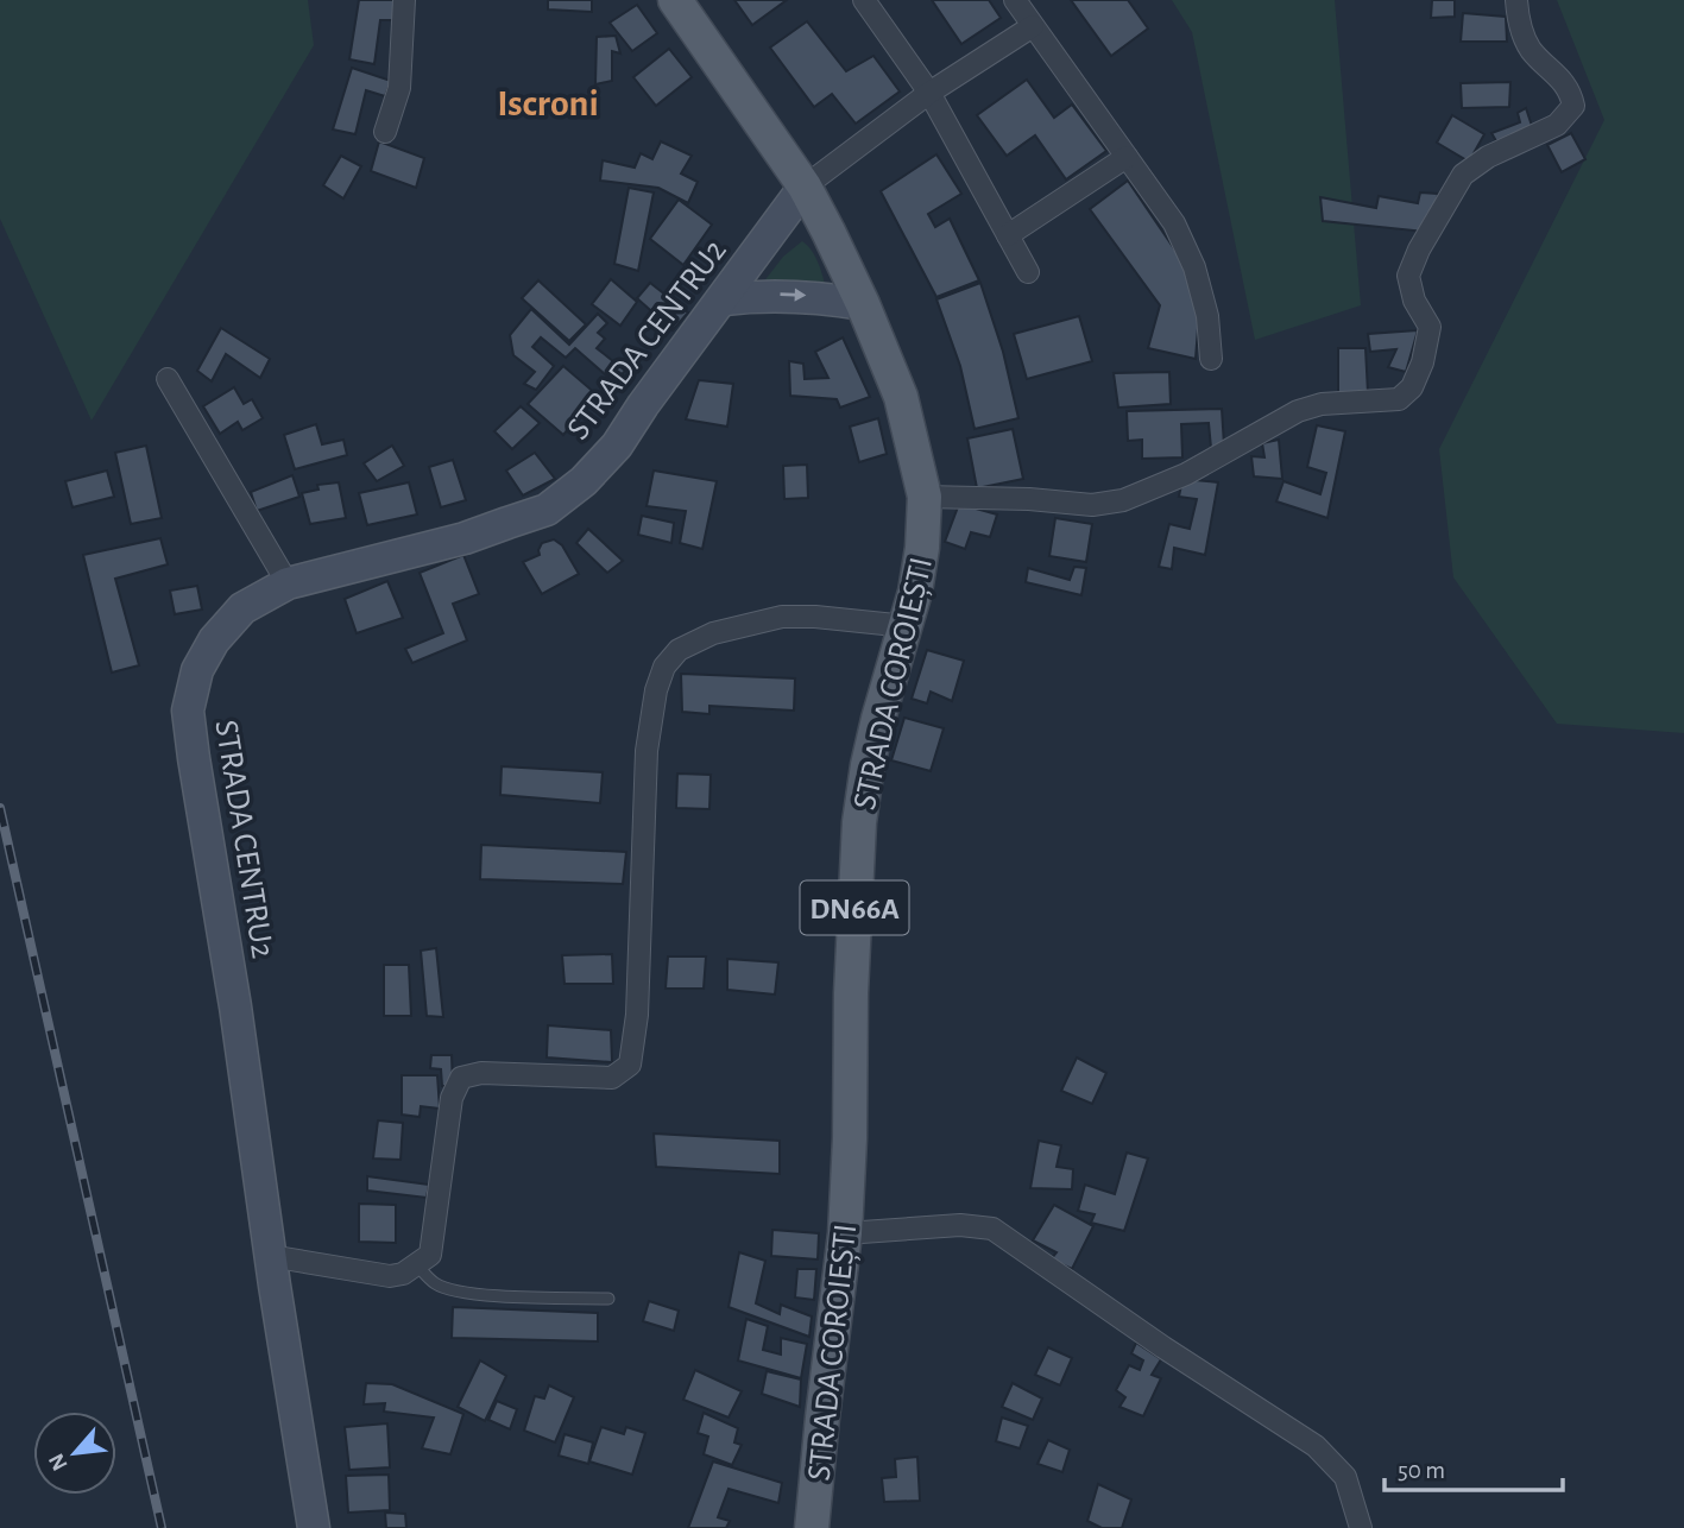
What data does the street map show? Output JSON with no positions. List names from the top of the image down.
{
  "streets": {
    "main road": ["STRADA COROIEȘTI", "DN66A"],
    "street": ["STRADA CENTRU2"]
  },
  "crossings": [
    ["STRADA CENTRU2", "STRADA COROIEȘTI"]
  ],
  "districts": ["Iscroni"],
  "scale_bar": "50 m",
  "north": "bottom left"
}
